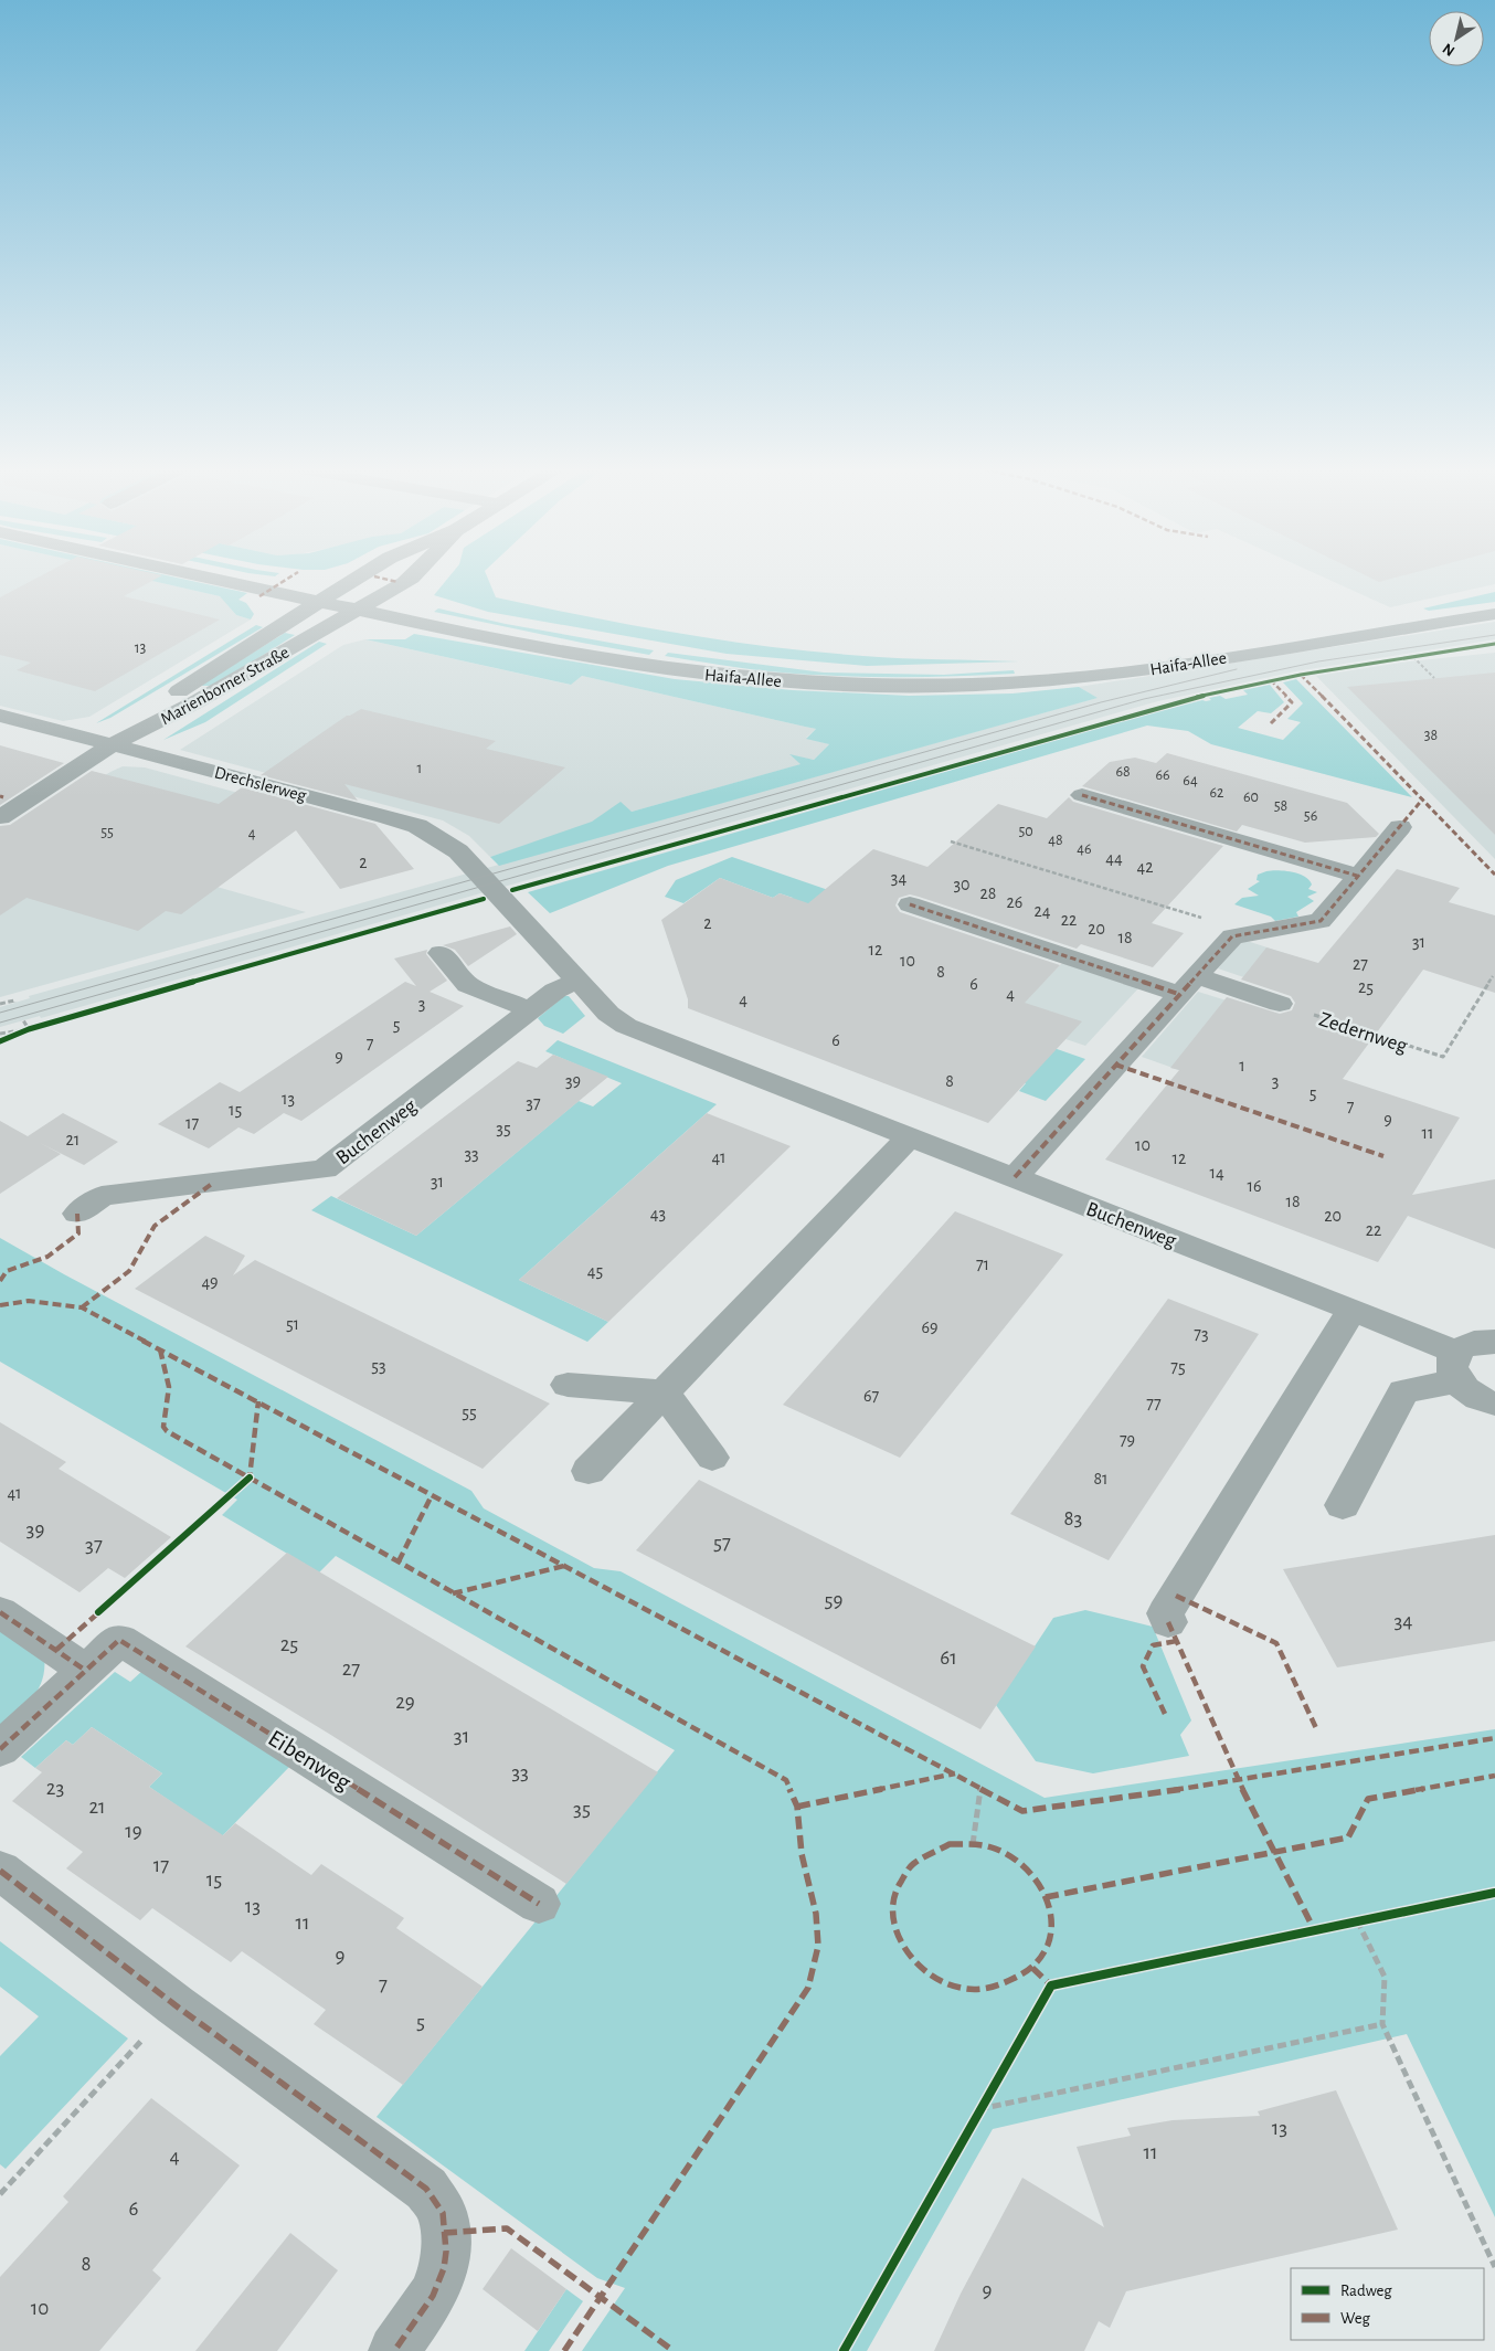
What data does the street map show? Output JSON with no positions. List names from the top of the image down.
{
  "streets": {
    "street": [
      "Haifa-Allee",
      "Marienborner Straße",
      "Drechslerweg",
      "Buchenweg",
      "Eibenweg"
    ],
    "path": ["Zedernweg"]
  },
  "crossings": [
    ["Haifa-Allee", "Marienborner Straße"],
    ["Marienborner Straße", "Drechslerweg"],
    ["Drechslerweg", "Buchenweg"]
  ],
  "house_numbers": [
    "13",
    "38",
    "1",
    "68",
    "66",
    "64",
    "62",
    "60",
    "58",
    "56",
    "50",
    "55",
    "4",
    "48",
    "46",
    "44",
    "2",
    "42",
    "34",
    "30",
    "28",
    "26",
    "24",
    "22",
    "2",
    "20",
    "18",
    "31",
    "12",
    "10",
    "27",
    "8",
    "6",
    "25",
    "4",
    "4",
    "3",
    "5",
    "6",
    "7",
    "9",
    "1",
    "39",
    "8",
    "3",
    "5",
    "13",
    "37",
    "7",
    "15",
    "9",
    "17",
    "35",
    "11",
    "21",
    "10",
    "33",
    "41",
    "12",
    "14",
    "31",
    "16",
    "18",
    "43",
    "20",
    "22",
    "71",
    "45",
    "49",
    "51",
    "69",
    "73",
    "53",
    "75",
    "67",
    "77",
    "55",
    "79",
    "81",
    "41",
    "83",
    "39",
    "57",
    "37",
    "59",
    "34",
    "25",
    "61",
    "27",
    "29",
    "31",
    "33",
    "23",
    "21",
    "35",
    "19",
    "17",
    "15",
    "13",
    "11",
    "9",
    "7",
    "5",
    "13",
    "11",
    "4",
    "6",
    "8",
    "9",
    "10"
  ],
  "legend": ["Radweg", "Weg"],
  "north": "bottom left"
}
